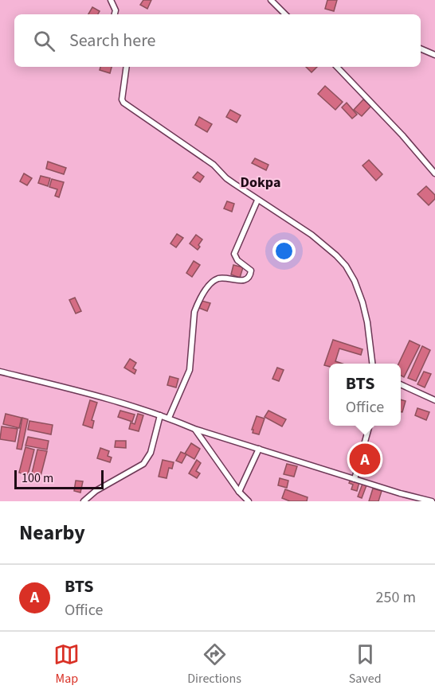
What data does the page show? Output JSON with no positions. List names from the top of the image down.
{
  "districts": ["Dokpa"],
  "scale_bar": "100 m",
  "page": {
    "search": "Search here",
    "popup": ["BTS", "Office"],
    "pins": "A",
    "scale": "100 m",
    "heading": "Nearby",
    "list": [
      {
        "mark": "A",
        "name": "BTS",
        "note": "Office",
        "value": "250 m"
      }
    ],
    "nav": ["Map", "Directions", "Saved"]
  }
}
